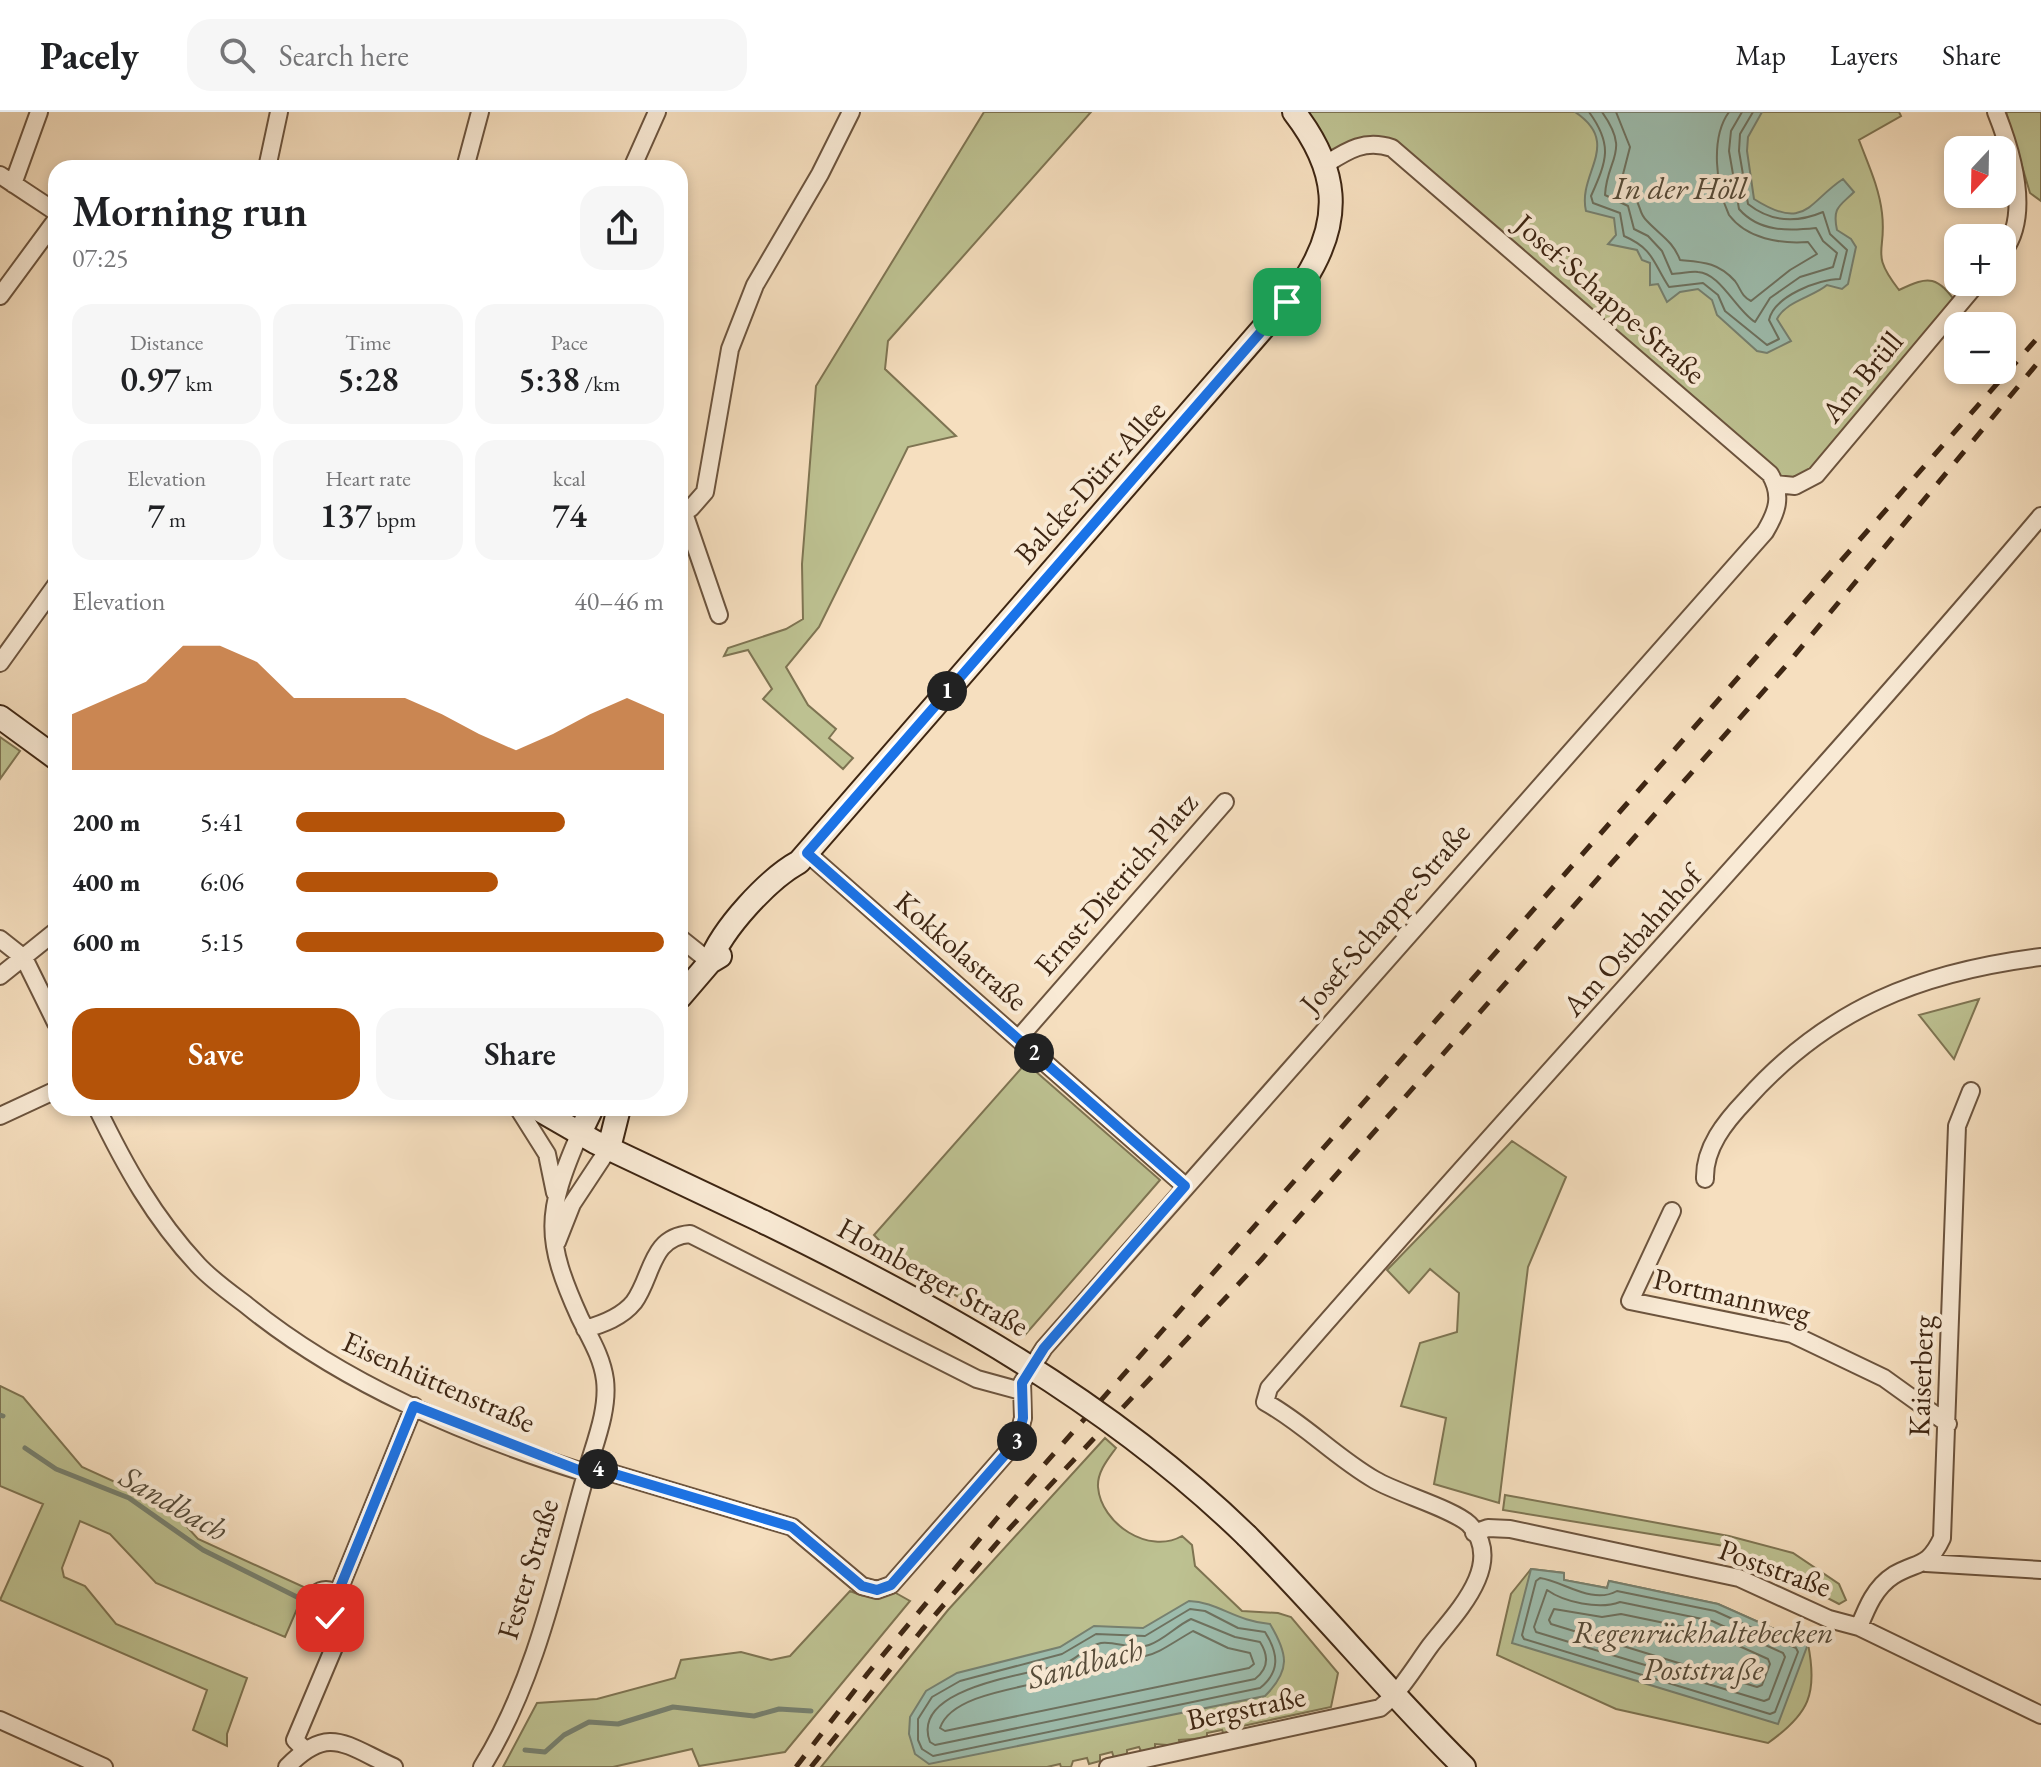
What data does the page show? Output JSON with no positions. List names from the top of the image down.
{
  "streets": {
    "main road": ["Balcke-Dürr-Allee", "Homberger Straße"],
    "street": [
      "Josef-Schappe-Straße",
      "Am Brüll",
      "Ernst-Dietrich-Platz",
      "Am Ostbahnhof",
      "Kokkolastraße",
      "Portmannweg",
      "Kaiserberg",
      "Eisenhüttenstraße",
      "Poststraße",
      "Fester Straße",
      "Bergstraße"
    ]
  },
  "crossings": [
    ["Josef-Schappe-Straße", "Am Brüll"],
    ["Josef-Schappe-Straße", "Balcke-Dürr-Allee"],
    ["Josef-Schappe-Straße", "Kokkolastraße"],
    ["Josef-Schappe-Straße", "Eisenhüttenstraße"],
    ["Josef-Schappe-Straße", "Fester Straße"],
    ["Balcke-Dürr-Allee", "Kokkolastraße"],
    ["Ernst-Dietrich-Platz", "Kokkolastraße"],
    ["Am Ostbahnhof", "Poststraße"],
    ["Homberger Straße", "Fester Straße"],
    ["Homberger Straße", "Bergstraße"],
    ["Portmannweg", "Kaiserberg"],
    ["Eisenhüttenstraße", "Fester Straße"]
  ],
  "water": ["In der Höll", "Sandbach", "Regenrückhaltebecken Poststraße"],
  "north": "bottom",
  "page": {
    "header": "Pacely",
    "search": "Search here",
    "nav": ["Map", "Layers", "Share"],
    "map_buttons": ["+", "−"],
    "heading": ["Morning run", "07:25"],
    "stats": [
      ["Distance", "0.97 km"],
      ["Time", "5:28"],
      ["Pace", "5:38 /km"],
      ["Elevation", "7 m"],
      ["Heart rate", "137 bpm"],
      ["kcal", "74"]
    ],
    "chart": ["Elevation", "40–46 m"],
    "pins": [
      "1",
      "2",
      "3",
      "4"
    ],
    "list": [
      {
        "name": "200 m",
        "note": "5:41"
      },
      {
        "name": "400 m",
        "note": "6:06"
      },
      {
        "name": "600 m",
        "note": "5:15"
      }
    ],
    "buttons": ["Save", "Share"]
  }
}
